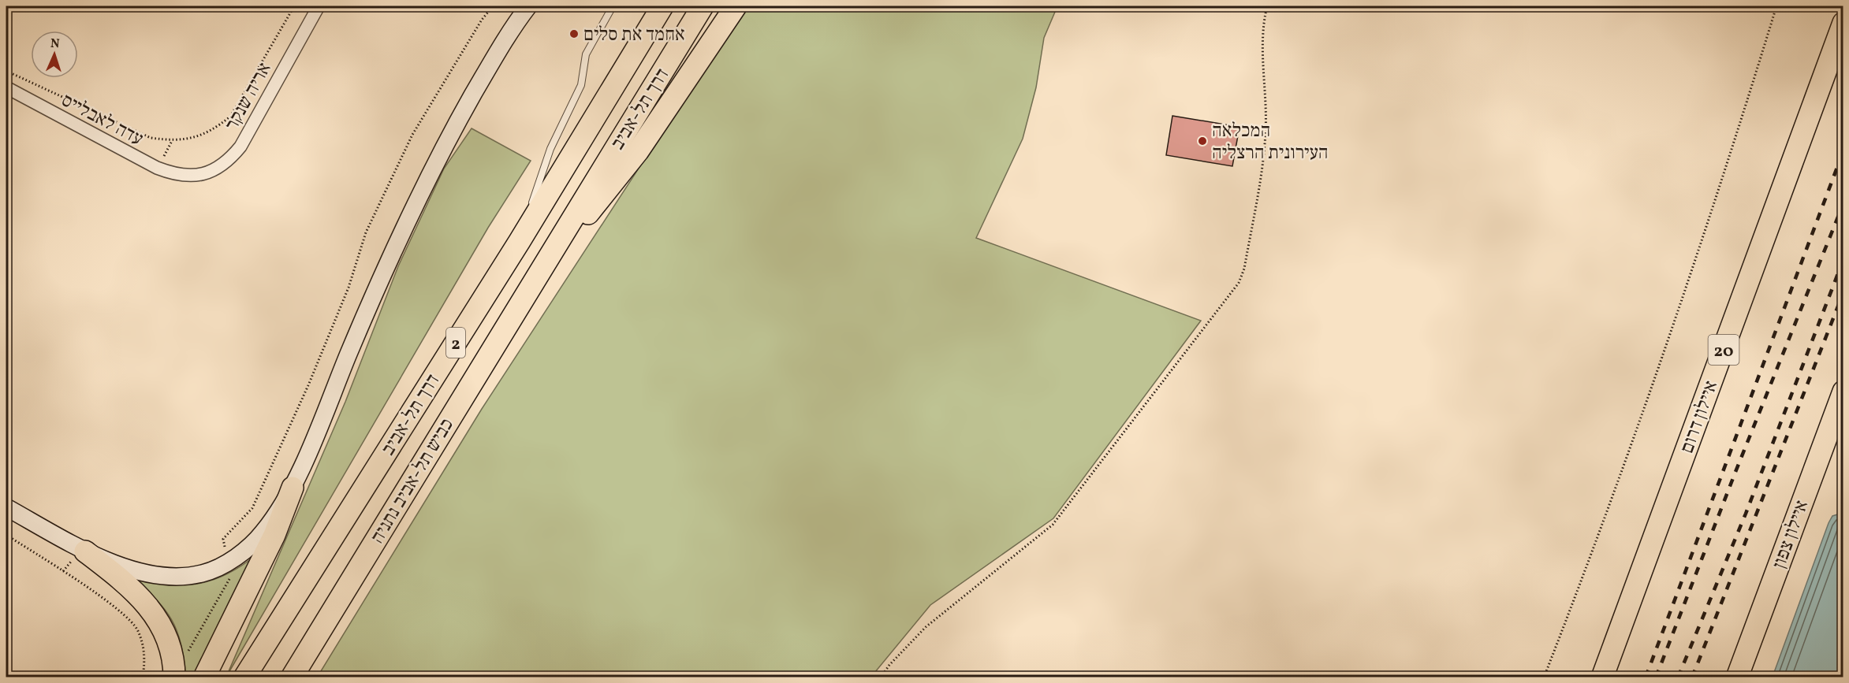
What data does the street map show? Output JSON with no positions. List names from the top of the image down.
{
  "streets": {
    "highway": [
      "דרך תל-אביב",
      "2",
      "20",
      "איילון דרום",
      "כביש תל-אביב נתניה",
      "איילון צפון"
    ],
    "street": ["אריה שנקר", "עדה לאבלייס"]
  },
  "crossings": [
    ["אריה שנקר", "עדה לאבלייס"],
    ["דרך תל-אביב", "כביש תל-אביב נתניה"]
  ],
  "places": ["אחמד את סלים", "המכלאה העירונית הרצליה"],
  "north": "top"
}
